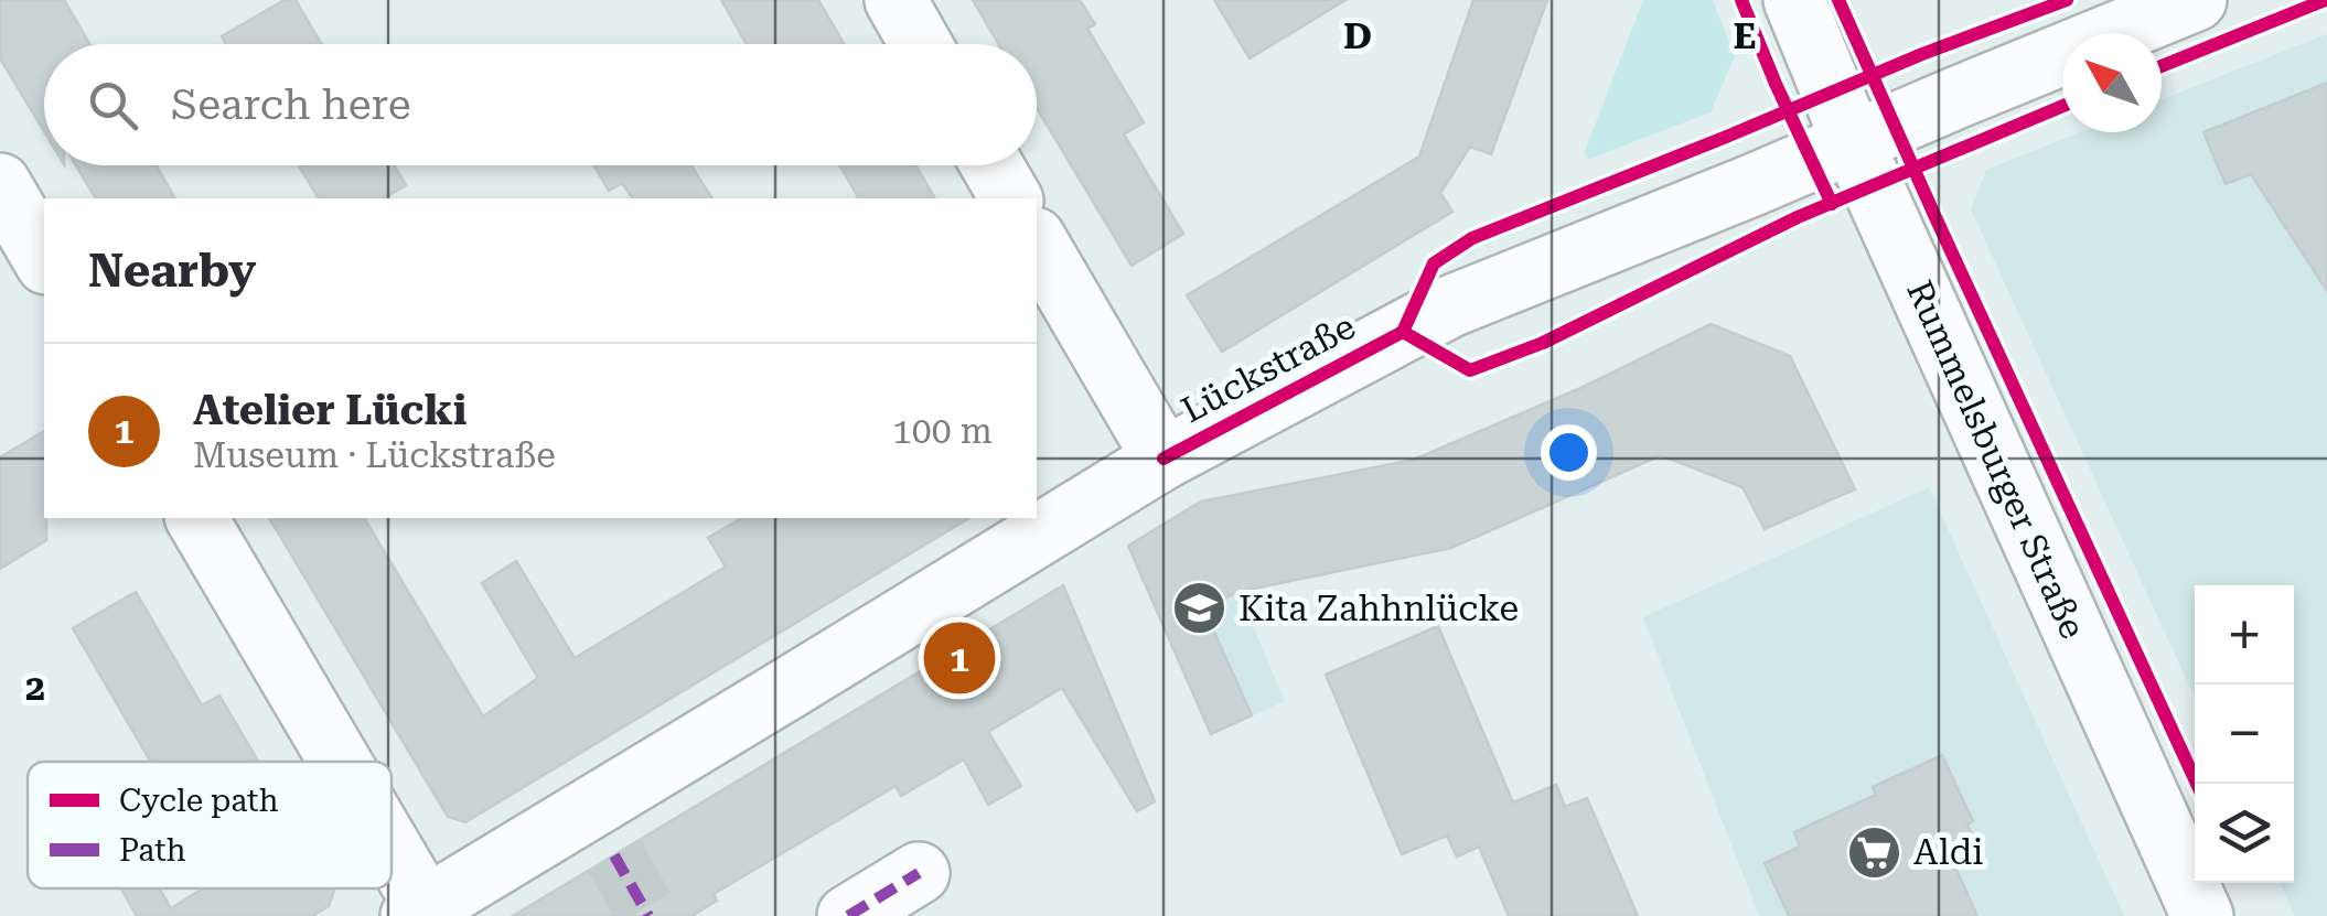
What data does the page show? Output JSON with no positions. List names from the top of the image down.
{
  "streets": {
    "street": ["Lückstraße", "Rummelsburger Straße"]
  },
  "crossings": [
    ["Lückstraße", "Rummelsburger Straße"]
  ],
  "places": {
    "school or university": ["Kita Zahhnlücke"],
    "supermarket": ["Aldi"]
  },
  "legend": ["Cycle path", "Path"],
  "north": "top left",
  "page": {
    "search": "Search here",
    "heading": "Nearby",
    "list": [
      {
        "mark": "1",
        "name": "Atelier Lücki",
        "note": "Museum · Lückstraße",
        "value": "100 m"
      }
    ],
    "map_buttons": ["+", "−"],
    "pins": "1"
  },
  "grid": {
    "columns": ["D", "E"],
    "rows": ["2"]
  }
}
